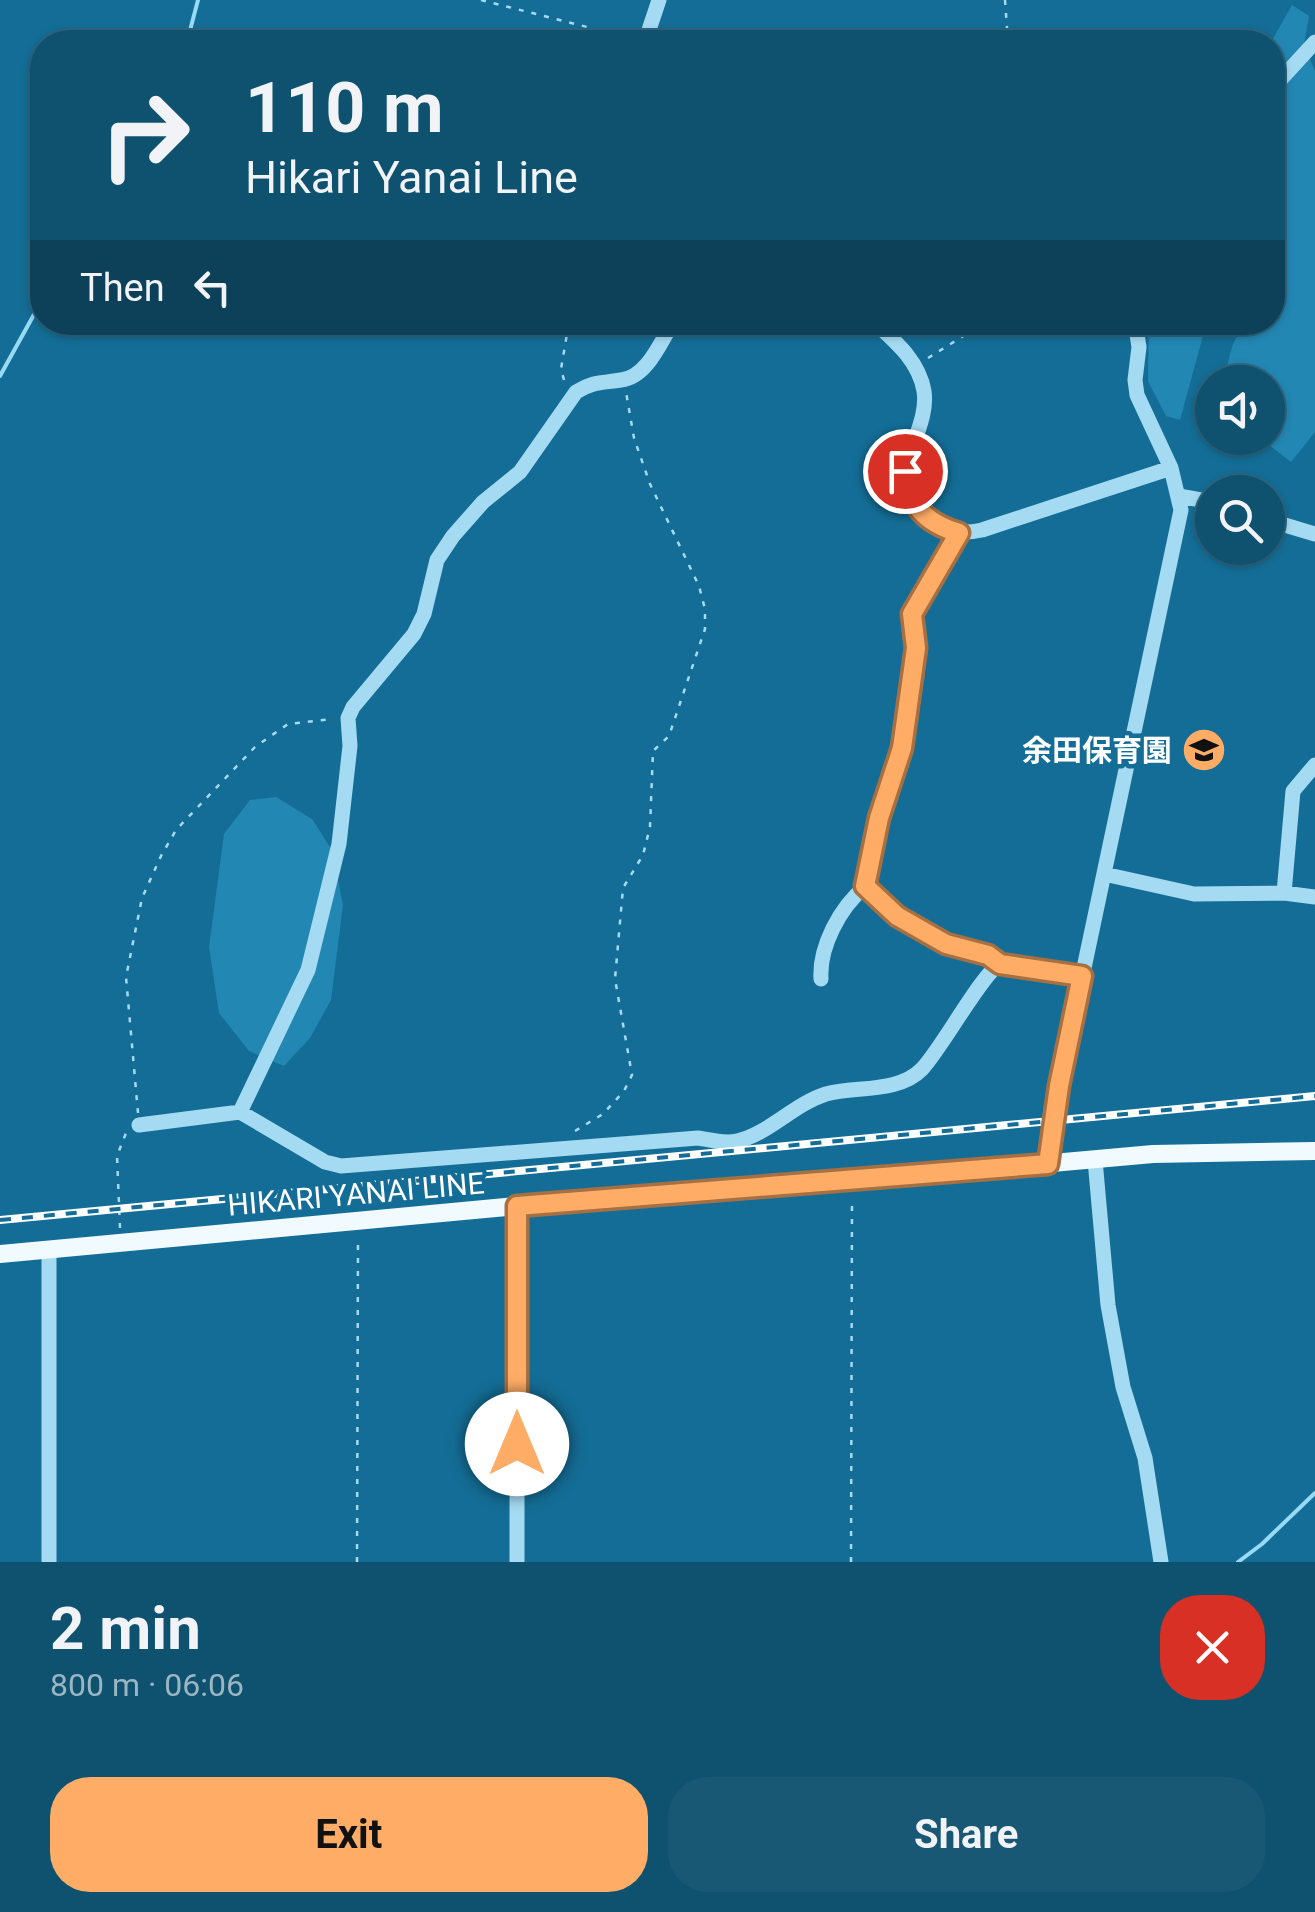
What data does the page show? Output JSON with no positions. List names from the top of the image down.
{
  "streets": {
    "main road": ["HIKARI YANAI LINE"]
  },
  "places": {
    "school or university": ["余田保育園"]
  },
  "page": {
    "turn": ["110 m", "Hikari Yanai Line"],
    "then": "Then",
    "heading": ["2 min", "800 m · 06:06"],
    "buttons": ["Exit", "Share"]
  }
}
